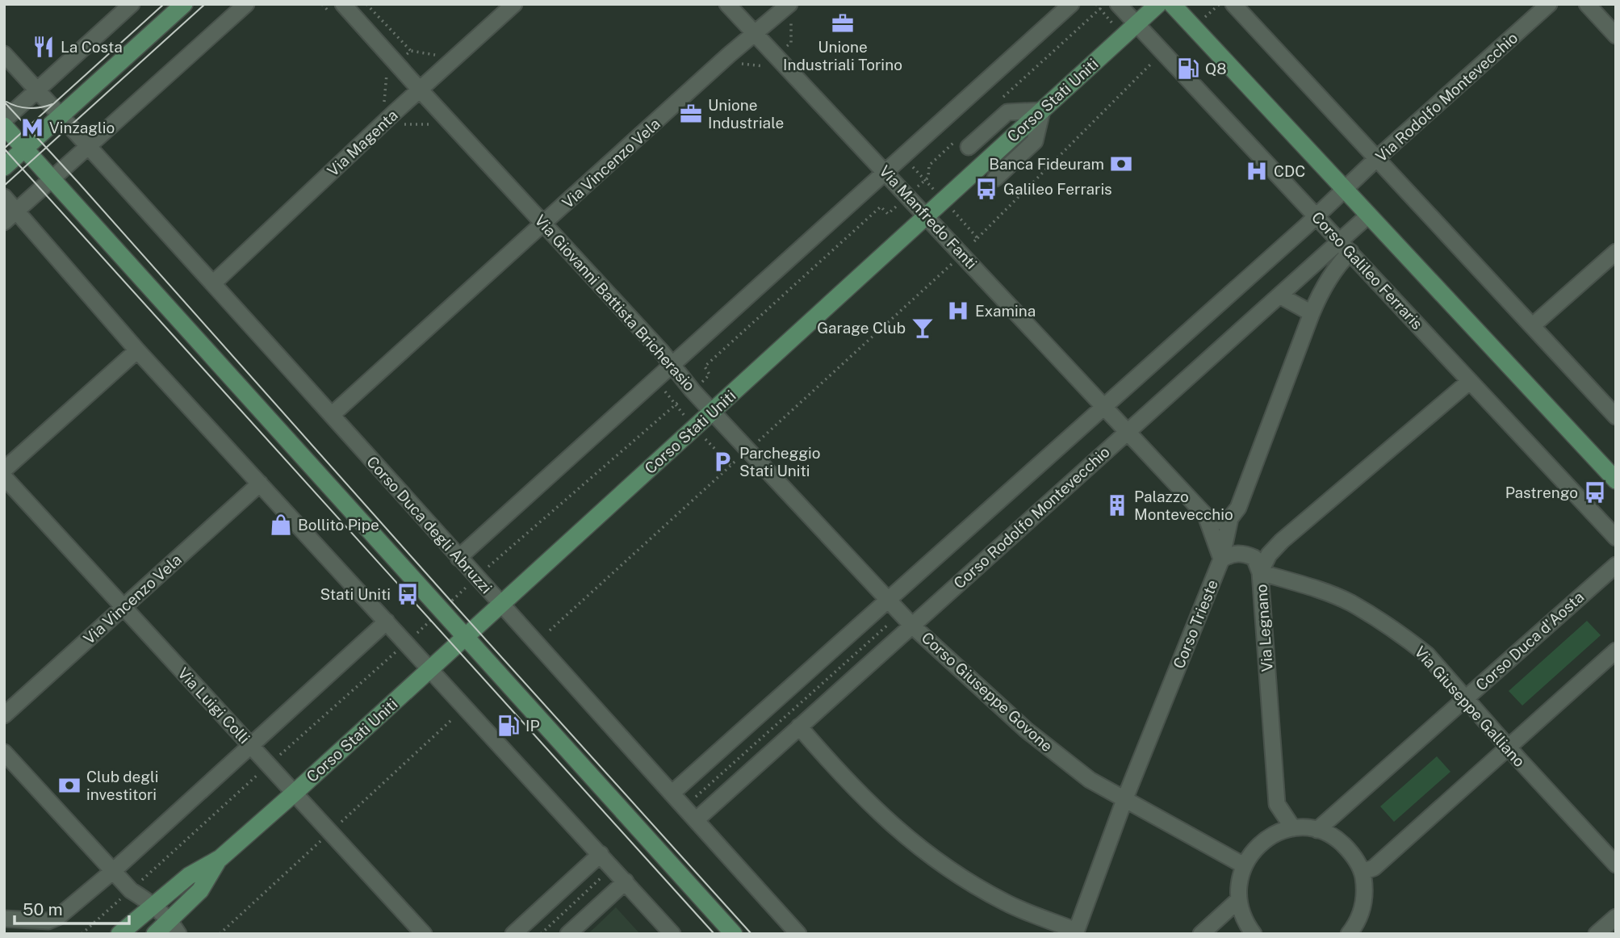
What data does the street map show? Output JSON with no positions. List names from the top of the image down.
{
  "streets": {
    "main road": ["Corso Stati Uniti"],
    "street": [
      "Via Rodolfo Montevecchio",
      "Via Magenta",
      "Via Vincenzo Vela",
      "Via Manfredo Fanti",
      "Corso Galileo Ferraris",
      "Via Giovanni Battista Bricherasio",
      "Corso Rodolfo Montevecchio",
      "Corso Duca degli Abruzzi",
      "Corso Trieste",
      "Via Legnano",
      "Corso Duca d'Aosta",
      "Corso Giuseppe Govone",
      "Via Luigi Colli",
      "Via Giuseppe Galliano"
    ]
  },
  "crossings": [
    ["Corso Stati Uniti", "Via Manfredo Fanti"],
    ["Corso Stati Uniti", "Corso Galileo Ferraris"],
    ["Corso Stati Uniti", "Via Giovanni Battista Bricherasio"],
    ["Corso Stati Uniti", "Corso Duca degli Abruzzi"],
    ["Corso Stati Uniti", "Via Luigi Colli"],
    ["Via Magenta", "Via Giovanni Battista Bricherasio"],
    ["Via Magenta", "Corso Duca degli Abruzzi"],
    ["Via Vincenzo Vela", "Via Manfredo Fanti"],
    ["Via Vincenzo Vela", "Via Giovanni Battista Bricherasio"],
    ["Via Vincenzo Vela", "Corso Duca degli Abruzzi"],
    ["Via Vincenzo Vela", "Via Luigi Colli"],
    ["Via Manfredo Fanti", "Corso Rodolfo Montevecchio"],
    ["Corso Galileo Ferraris", "Corso Rodolfo Montevecchio"],
    ["Corso Galileo Ferraris", "Corso Trieste"],
    ["Corso Galileo Ferraris", "Via Legnano"],
    ["Via Giovanni Battista Bricherasio", "Corso Giuseppe Govone"],
    ["Corso Rodolfo Montevecchio", "Corso Duca degli Abruzzi"],
    ["Corso Rodolfo Montevecchio", "Corso Trieste"],
    ["Corso Rodolfo Montevecchio", "Corso Giuseppe Govone"],
    ["Corso Trieste", "Corso Giuseppe Govone"],
    ["Via Legnano", "Via Giuseppe Galliano"],
    ["Corso Duca d'Aosta", "Via Giuseppe Galliano"]
  ],
  "places": {
    "office": ["Unione Industriali Torino", "Unione Industriale"],
    "restaurant": ["La Costa"],
    "fuel station": ["Q8", "IP"],
    "metro station": ["Vinzaglio"],
    "bank": ["Banca Fideuram", "Club degli investitori"],
    "hospital": ["CDC", "Examina"],
    "bus stop": ["Galileo Ferraris", "Pastrengo", "Stati Uniti"],
    "bar": ["Garage Club"],
    "parking": ["Parcheggio Stati Uniti"],
    "building": ["Palazzo Montevecchio"],
    "shop": ["Bollito Pipe"]
  },
  "scale_bar": "50 m"
}
